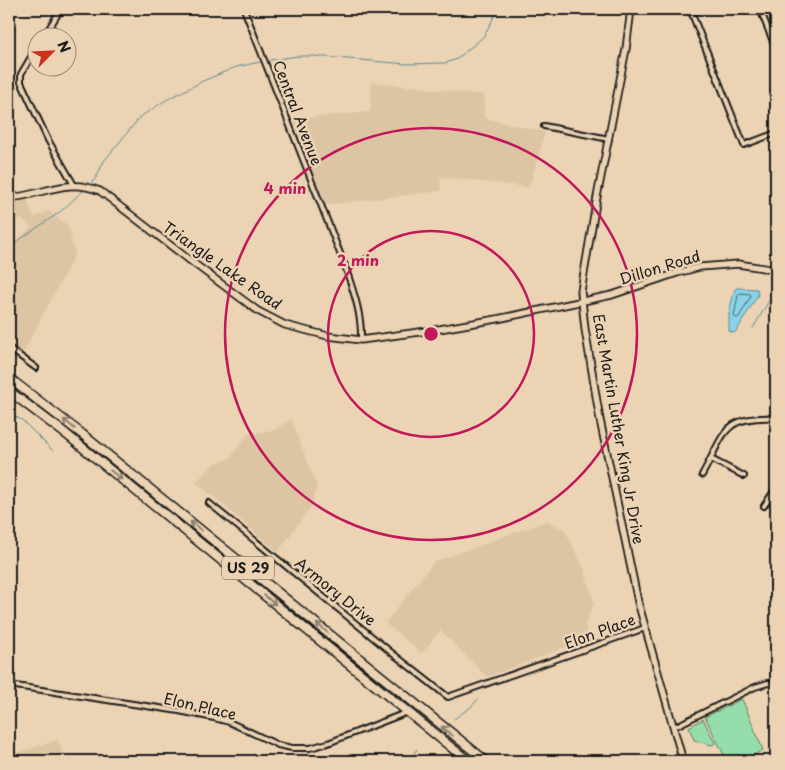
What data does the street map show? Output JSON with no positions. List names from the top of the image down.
{
  "streets": {
    "highway": ["US 29"],
    "street": [
      "Central Avenue",
      "Triangle Lake Road",
      "Dillon Road",
      "East Martin Luther King Jr Drive",
      "Armory Drive",
      "Elon Place"
    ]
  },
  "crossings": [
    ["Central Avenue", "Triangle Lake Road"],
    ["Triangle Lake Road", "Dillon Road"],
    ["Triangle Lake Road", "East Martin Luther King Jr Drive"],
    ["Dillon Road", "East Martin Luther King Jr Drive"],
    ["East Martin Luther King Jr Drive", "Elon Place"],
    ["US 29", "Elon Place"],
    ["Armory Drive", "Elon Place"]
  ],
  "north": "top right",
  "rings": ["4 min", "2 min"]
}
